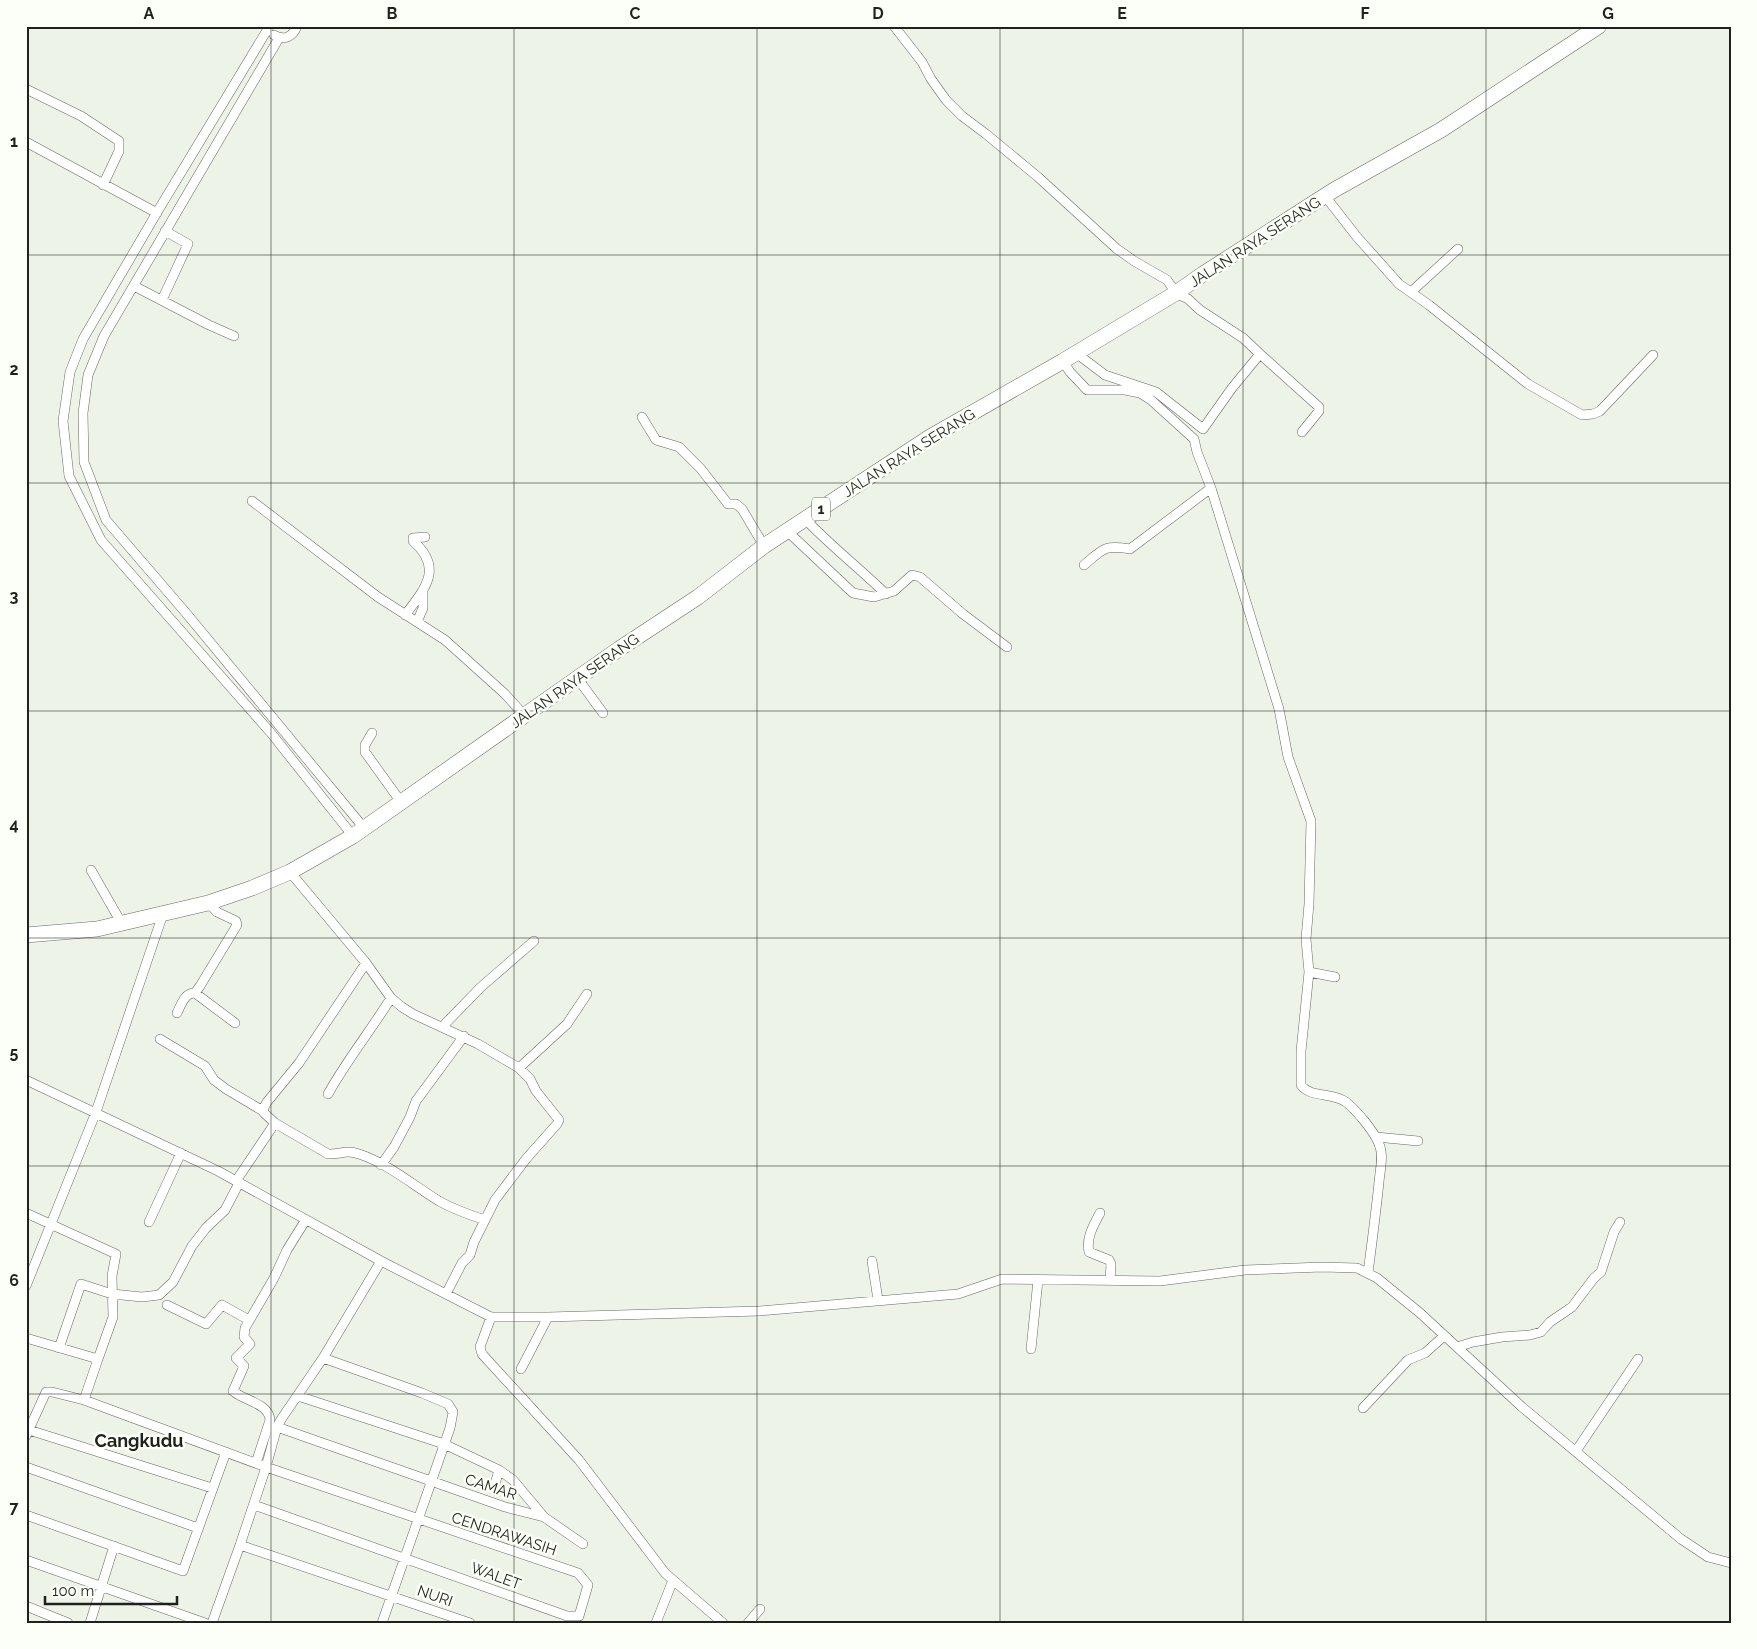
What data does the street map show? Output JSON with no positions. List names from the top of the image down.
{
  "streets": {
    "highway": ["JALAN RAYA SERANG", "1"],
    "street": [
      "CAMAR",
      "CENDRAWASIH",
      "WALET",
      "NURI"
    ]
  },
  "crossings": [
    ["CENDRAWASIH", "WALET"]
  ],
  "districts": ["Cangkudu"],
  "scale_bar": "100 m",
  "grid": {
    "columns": [
      "A",
      "B",
      "C",
      "D",
      "E",
      "F",
      "G"
    ],
    "rows": [
      "1",
      "2",
      "3",
      "4",
      "5",
      "6",
      "7"
    ]
  }
}
